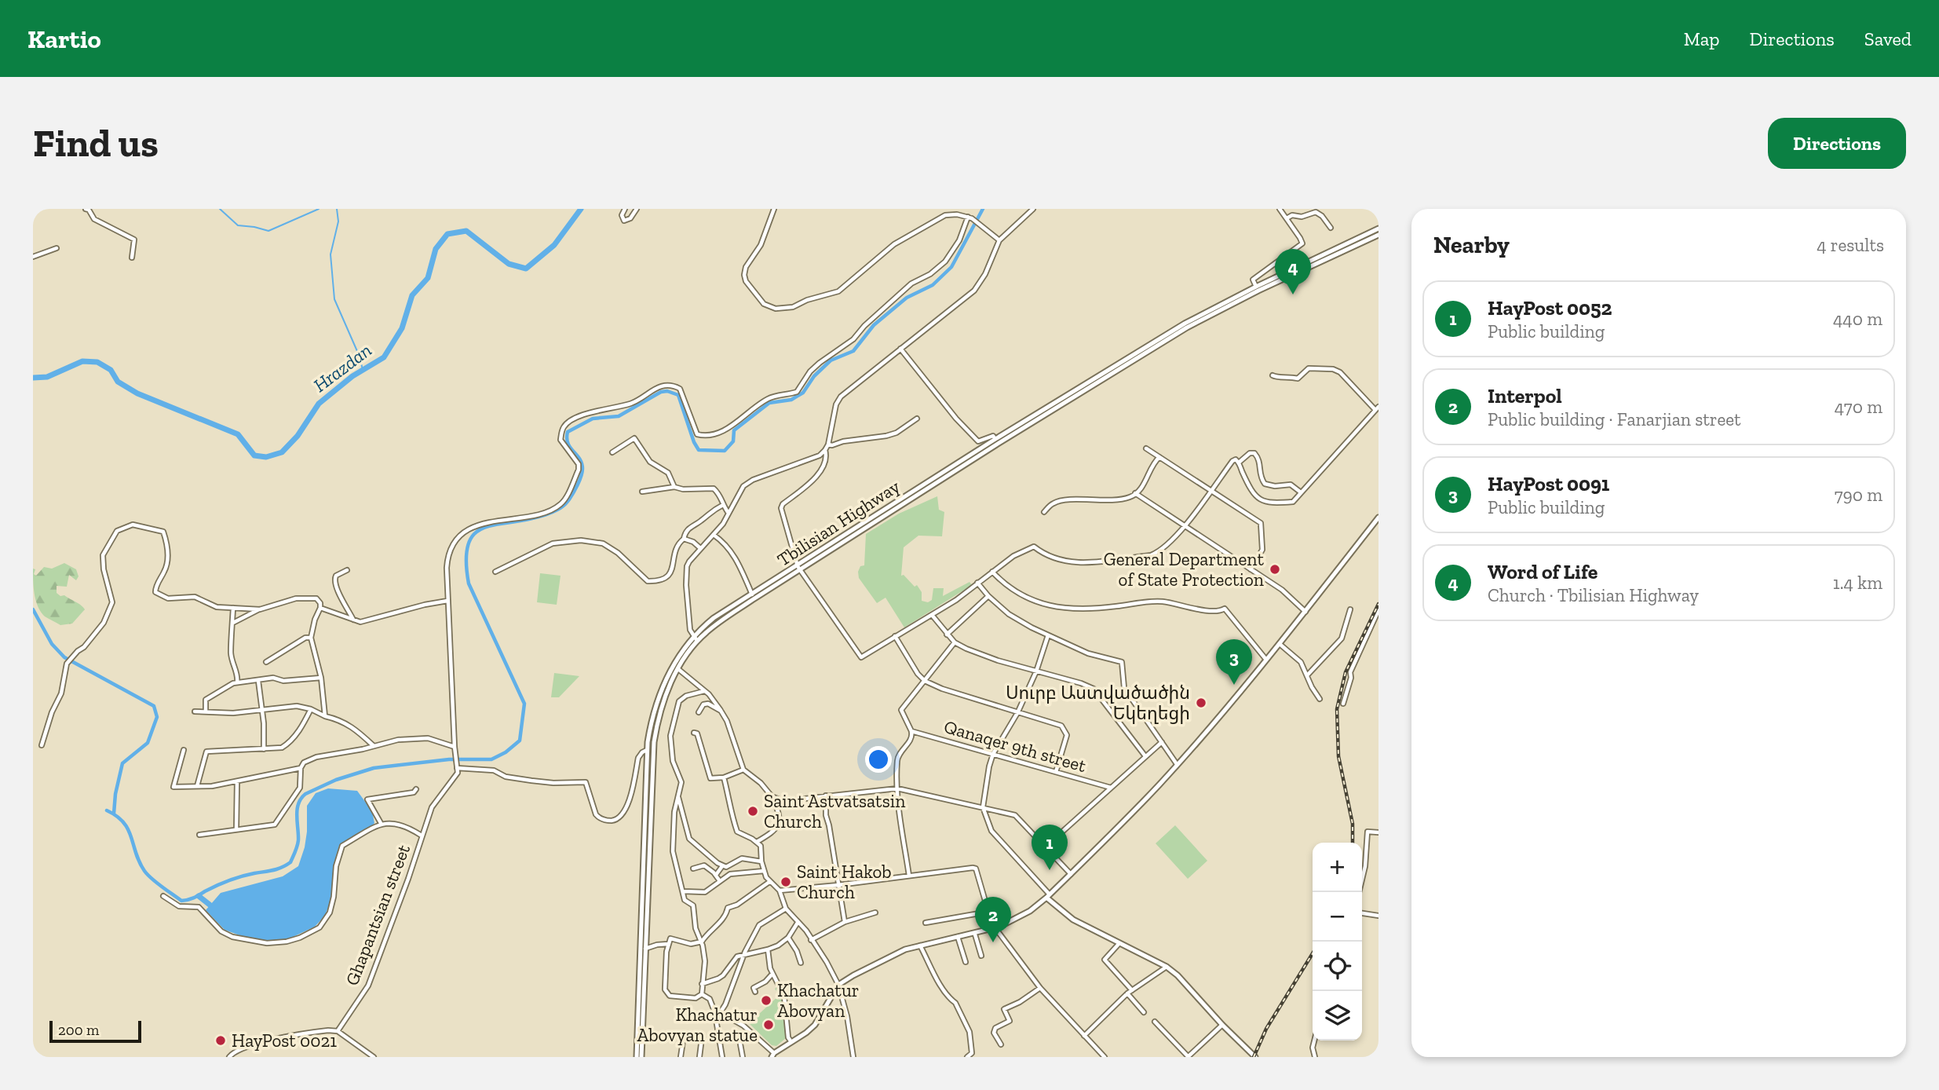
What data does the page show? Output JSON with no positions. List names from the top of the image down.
{
  "streets": {
    "main road": ["Tbilisian Highway"],
    "street": ["Qanaqer 9th street", "Ghapantsian street"]
  },
  "water": ["Hrazdan"],
  "places": [
    "General Department of State Protection",
    "Սուրբ Աստվածածին Եկեղեցի",
    "Saint Astvatsatsin Church",
    "Saint Hakob Church",
    "Khachatur Abovyan",
    "Khachatur Abovyan statue",
    "HayPost 0021"
  ],
  "scale_bar": "200 m",
  "page": {
    "header": "Kartio",
    "nav": ["Map", "Directions", "Saved"],
    "buttons": "Directions",
    "title": "Find us",
    "heading": ["Nearby", "4 results"],
    "pins": [
      "4",
      "3",
      "1",
      "2"
    ],
    "list": [
      {
        "mark": "1",
        "name": "HayPost 0052",
        "note": "Public building",
        "value": "440 m"
      },
      {
        "mark": "2",
        "name": "Interpol",
        "note": "Public building · Fanarjian street",
        "value": "470 m"
      },
      {
        "mark": "3",
        "name": "HayPost 0091",
        "note": "Public building",
        "value": "790 m"
      },
      {
        "mark": "4",
        "name": "Word of Life",
        "note": "Church · Tbilisian Highway",
        "value": "1.4 km"
      }
    ],
    "map_buttons": ["+", "−"],
    "scale": "200 m"
  }
}
